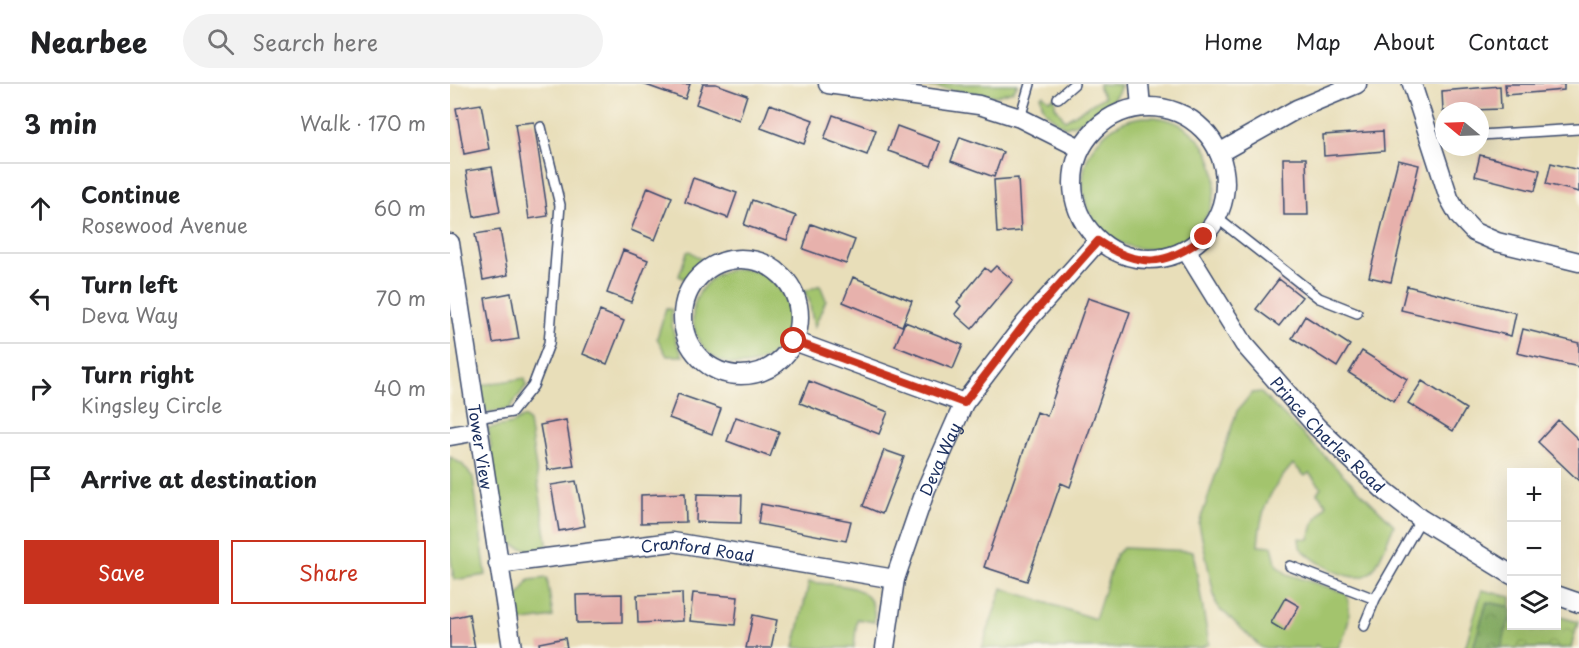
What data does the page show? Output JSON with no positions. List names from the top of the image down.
{
  "streets": {
    "street": [
      "Prince Charles Road",
      "Tower View",
      "Deva Way",
      "Cranford Road"
    ]
  },
  "crossings": [
    ["Prince Charles Road", "Deva Way"],
    ["Tower View", "Cranford Road"],
    ["Deva Way", "Cranford Road"]
  ],
  "north": "left",
  "page": {
    "header": "Nearbee",
    "search": "Search here",
    "nav": [
      "Home",
      "Map",
      "About",
      "Contact"
    ],
    "heading": ["3 min", "Walk · 170 m"],
    "list": [
      ["Continue", "Rosewood Avenue", "60 m"],
      ["Turn left", "Deva Way", "70 m"],
      ["Turn right", "Kingsley Circle", "40 m"],
      "Arrive at destination"
    ],
    "map_buttons": ["+", "−"],
    "buttons": ["Save", "Share"]
  }
}
